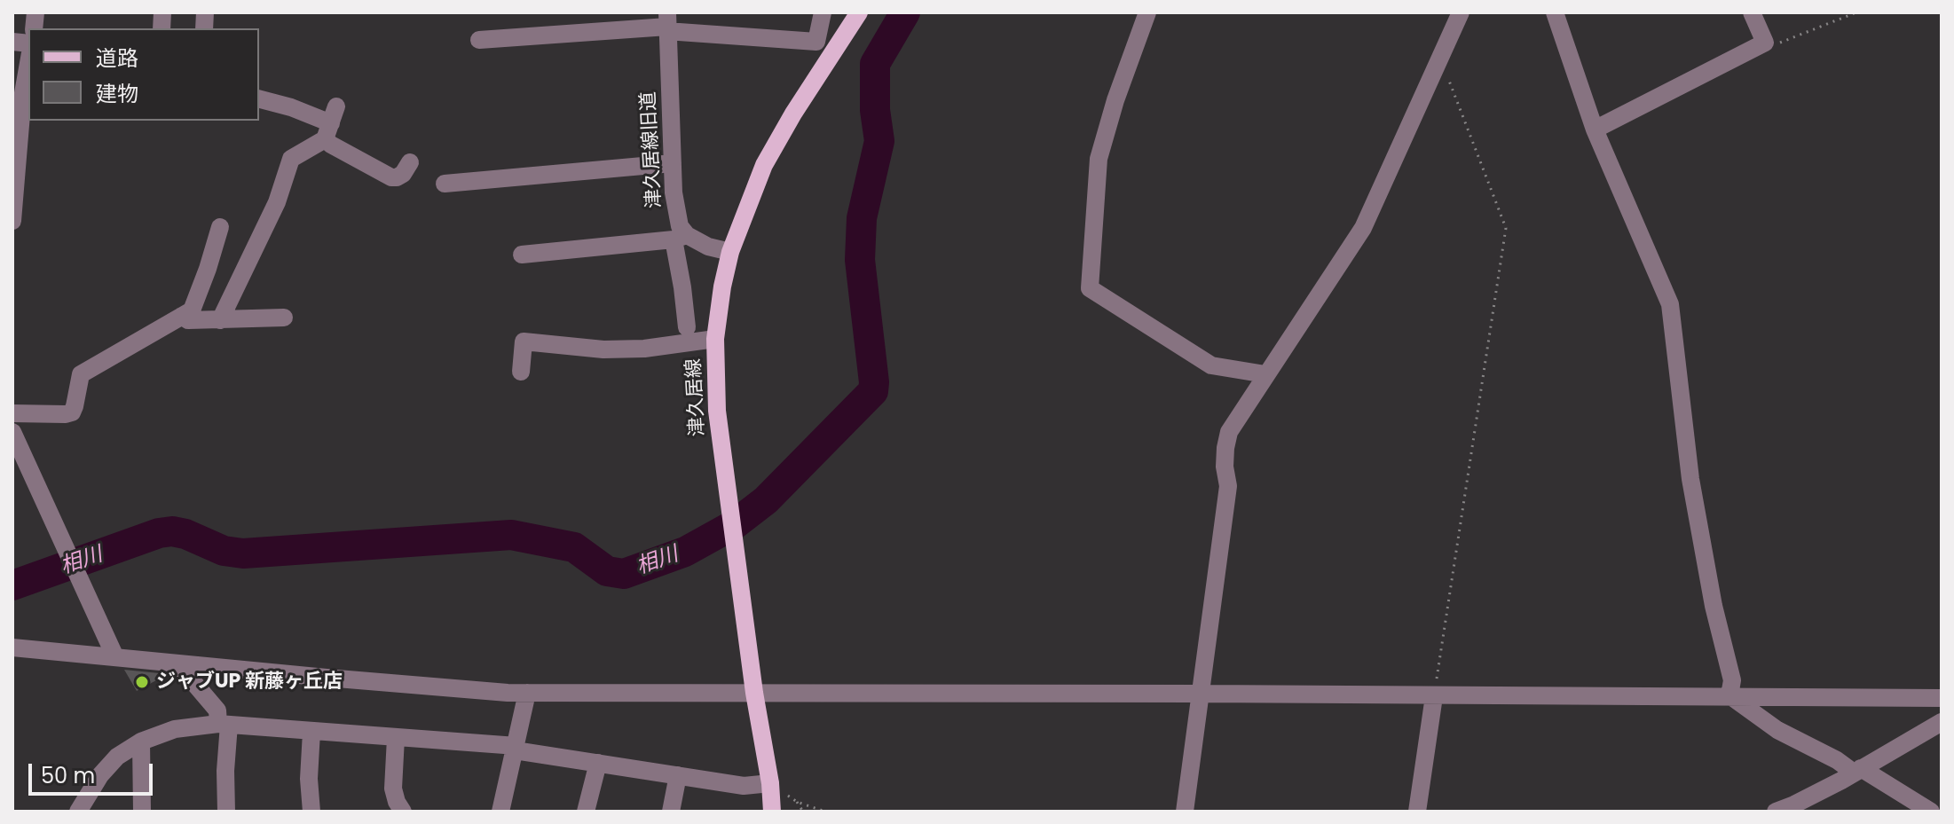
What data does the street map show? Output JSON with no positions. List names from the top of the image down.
{
  "streets": {
    "main road": ["津久居線"],
    "street": ["津久居線旧道"]
  },
  "water": ["相川"],
  "places": ["ジャブUP 新藤ヶ丘店"],
  "legend": ["道路", "建物"],
  "scale_bar": "50 m"
}
